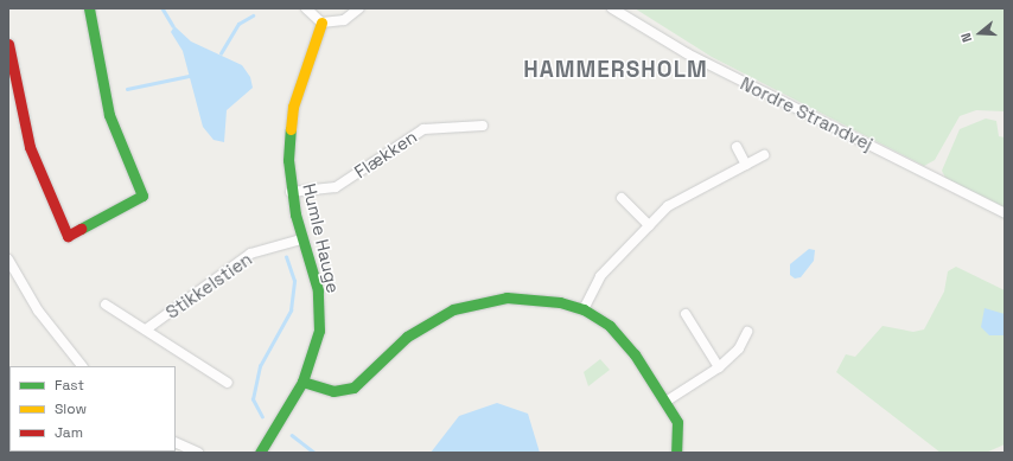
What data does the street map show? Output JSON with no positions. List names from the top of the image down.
{
  "streets": {
    "street": [
      "Nordre Strandvej",
      "Flækken",
      "Humle Hauge",
      "Stikkelstien"
    ]
  },
  "crossings": [
    ["Flækken", "Humle Hauge"],
    ["Humle Hauge", "Stikkelstien"]
  ],
  "districts": ["HAMMERSHOLM"],
  "legend": ["Fast", "Slow", "Jam"],
  "north": "left"
}
